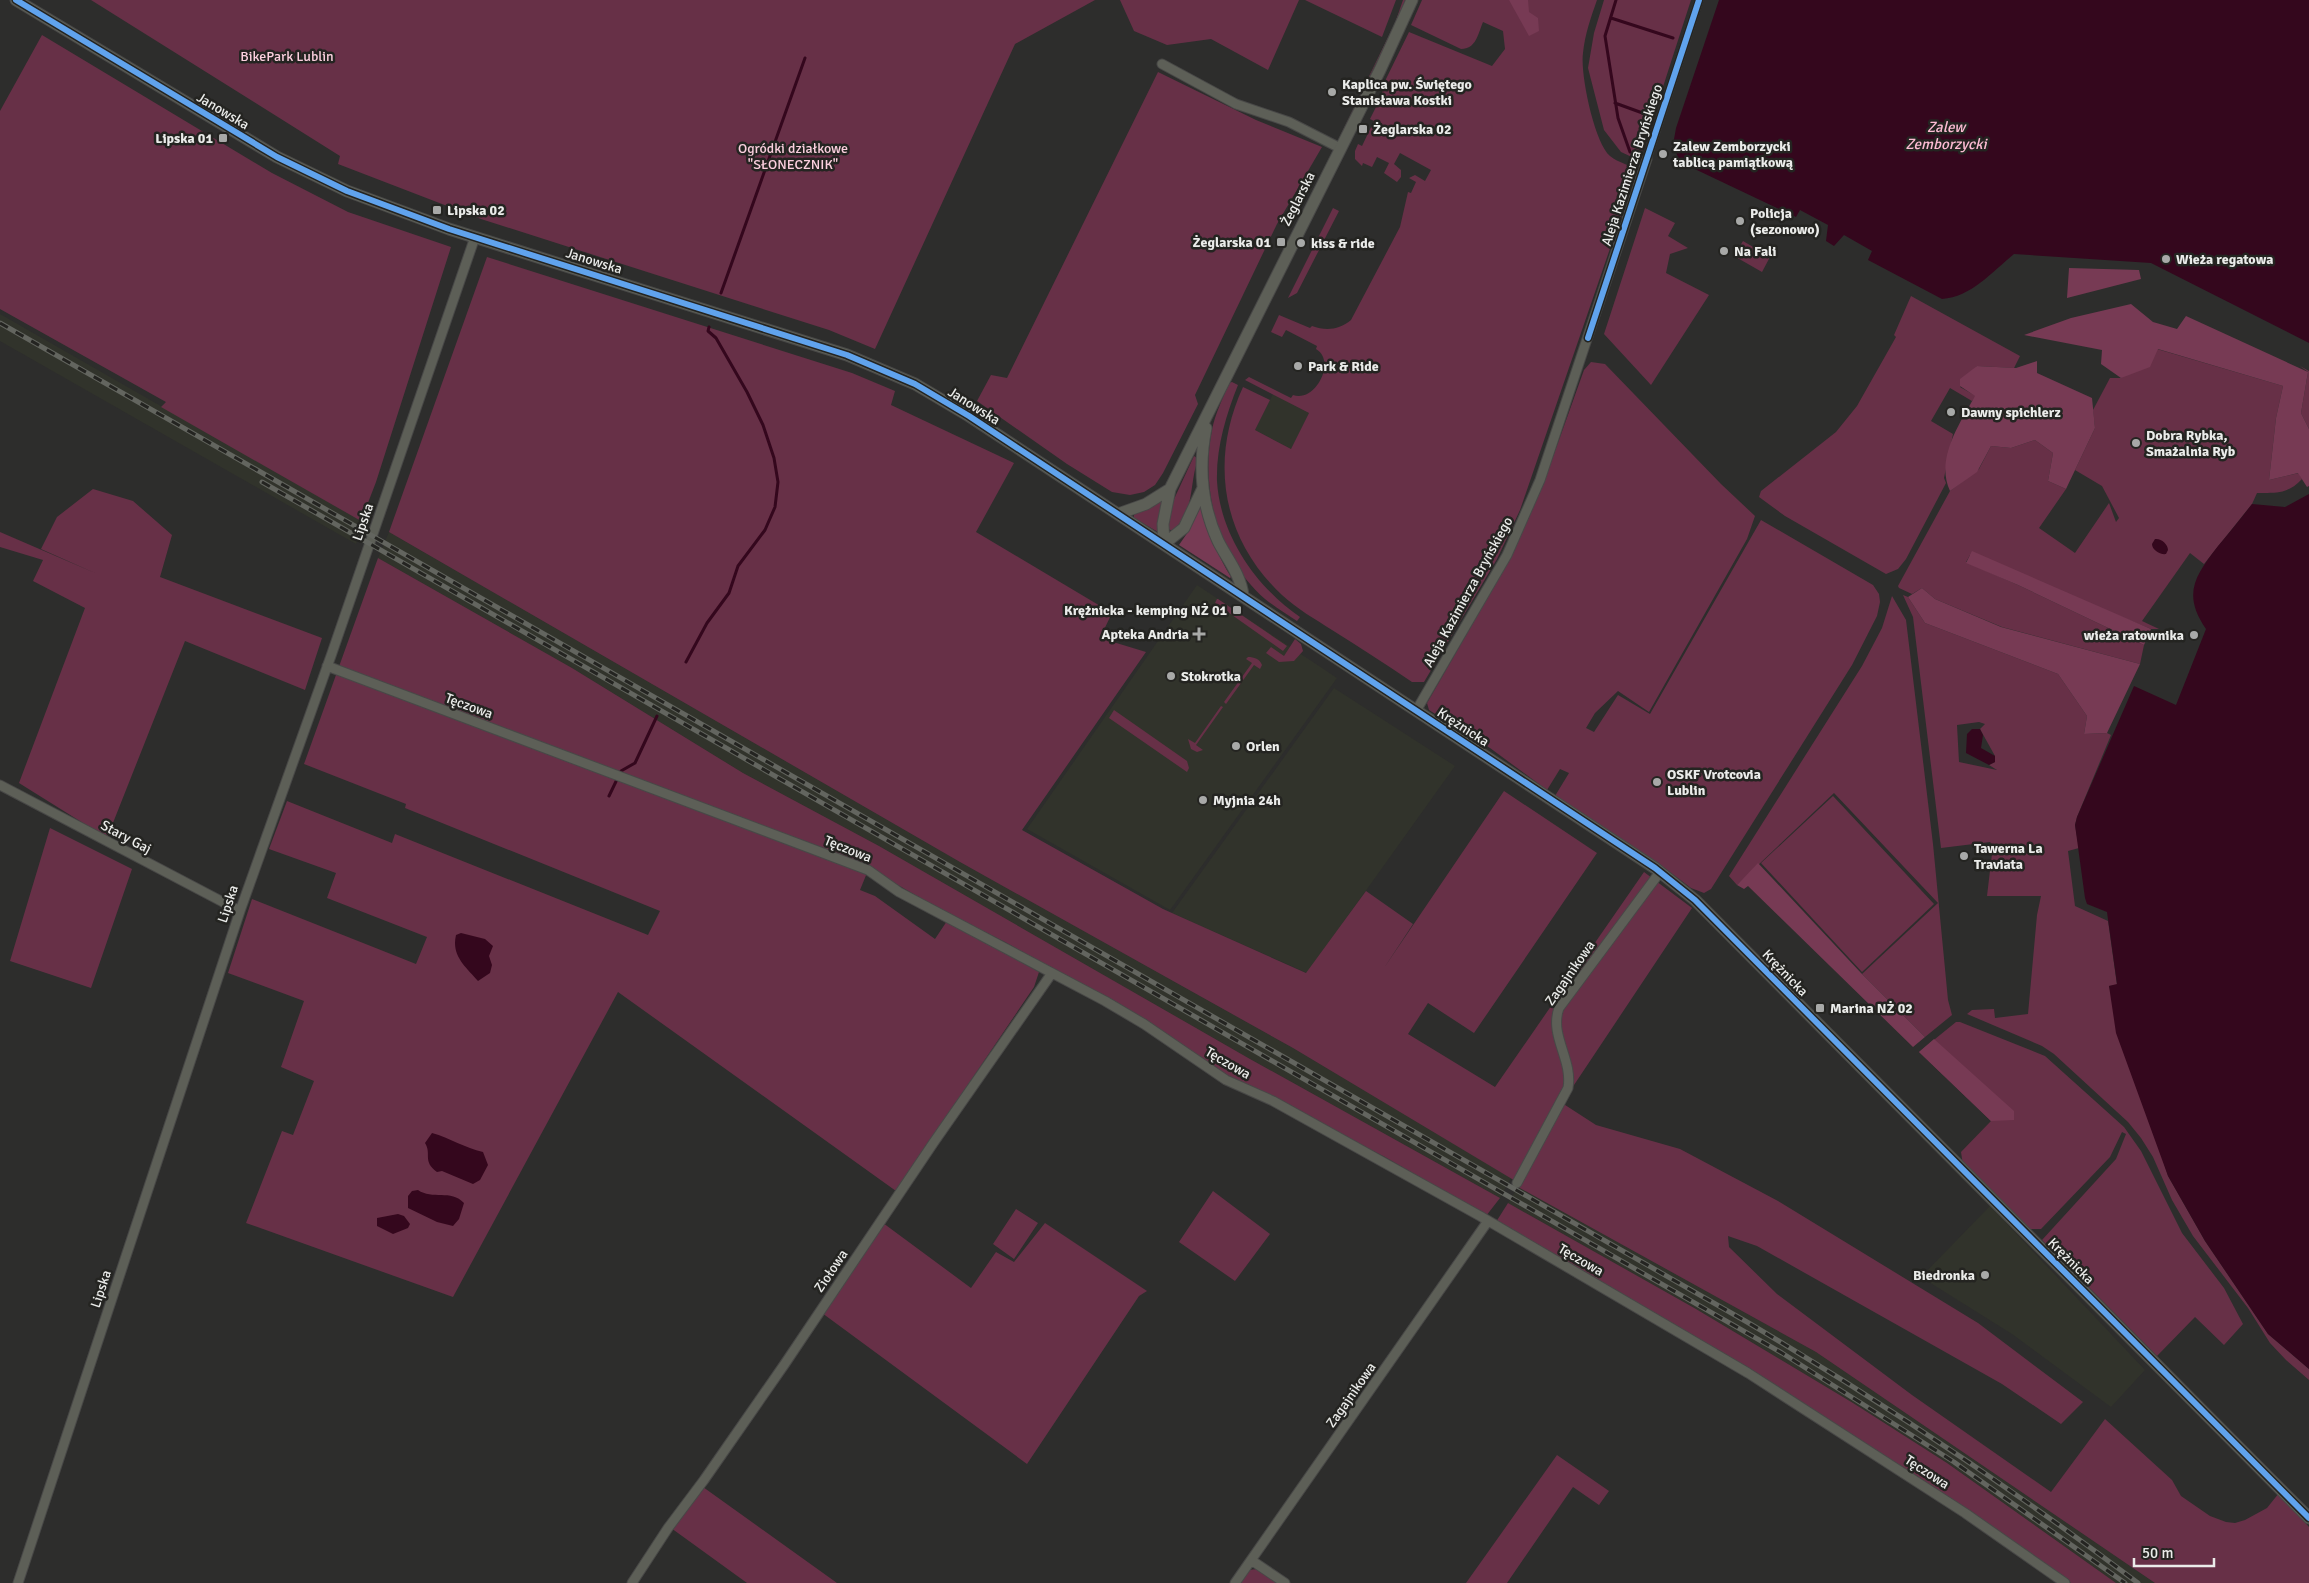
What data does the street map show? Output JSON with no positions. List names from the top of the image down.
{
  "streets": {
    "street": [
      "Janowska",
      "Aleja Kazimierza Bryńskiego",
      "Żeglarska",
      "Lipska",
      "Tęczowa",
      "Krężnicka",
      "Stary Gaj",
      "Zagajnikowa",
      "Ziołowa"
    ]
  },
  "crossings": [
    ["Janowska", "Żeglarska"],
    ["Janowska", "Lipska"],
    ["Janowska", "Krężnicka"],
    ["Aleja Kazimierza Bryńskiego", "Krężnicka"],
    ["Żeglarska", "Krężnicka"],
    ["Lipska", "Tęczowa"],
    ["Lipska", "Stary Gaj"],
    ["Tęczowa", "Zagajnikowa"],
    ["Tęczowa", "Ziołowa"],
    ["Krężnicka", "Zagajnikowa"]
  ],
  "water": ["Zalew Zemborzycki"],
  "parks": ["BikePark Lublin", "Ogródki działkowe \"SŁONECZNIK\""],
  "places": {
    "other": [
      "Kaplica pw. Świętego Stanisława Kostki",
      "Zalew Zemborzycki tablicą pamiątkową",
      "Policja (sezonowo)",
      "kiss & ride",
      "Na Fali",
      "Wieża regatowa",
      "Park & Ride",
      "Dawny spichlerz",
      "Dobra Rybka, Smażalnia Ryb",
      "wieża ratownika",
      "Stokrotka",
      "Orlen",
      "OSKF Vrotcovia Lublin",
      "Myjnia 24h",
      "Tawerna La Traviata",
      "Biedronka"
    ],
    "transit": [
      "Żeglarska 02",
      "Lipska 01",
      "Lipska 02",
      "Żeglarska 01",
      "Krężnicka - kemping NŻ 01",
      "Marina NŻ 02"
    ],
    "health": ["Apteka Andria"]
  },
  "scale_bar": "50 m"
}
